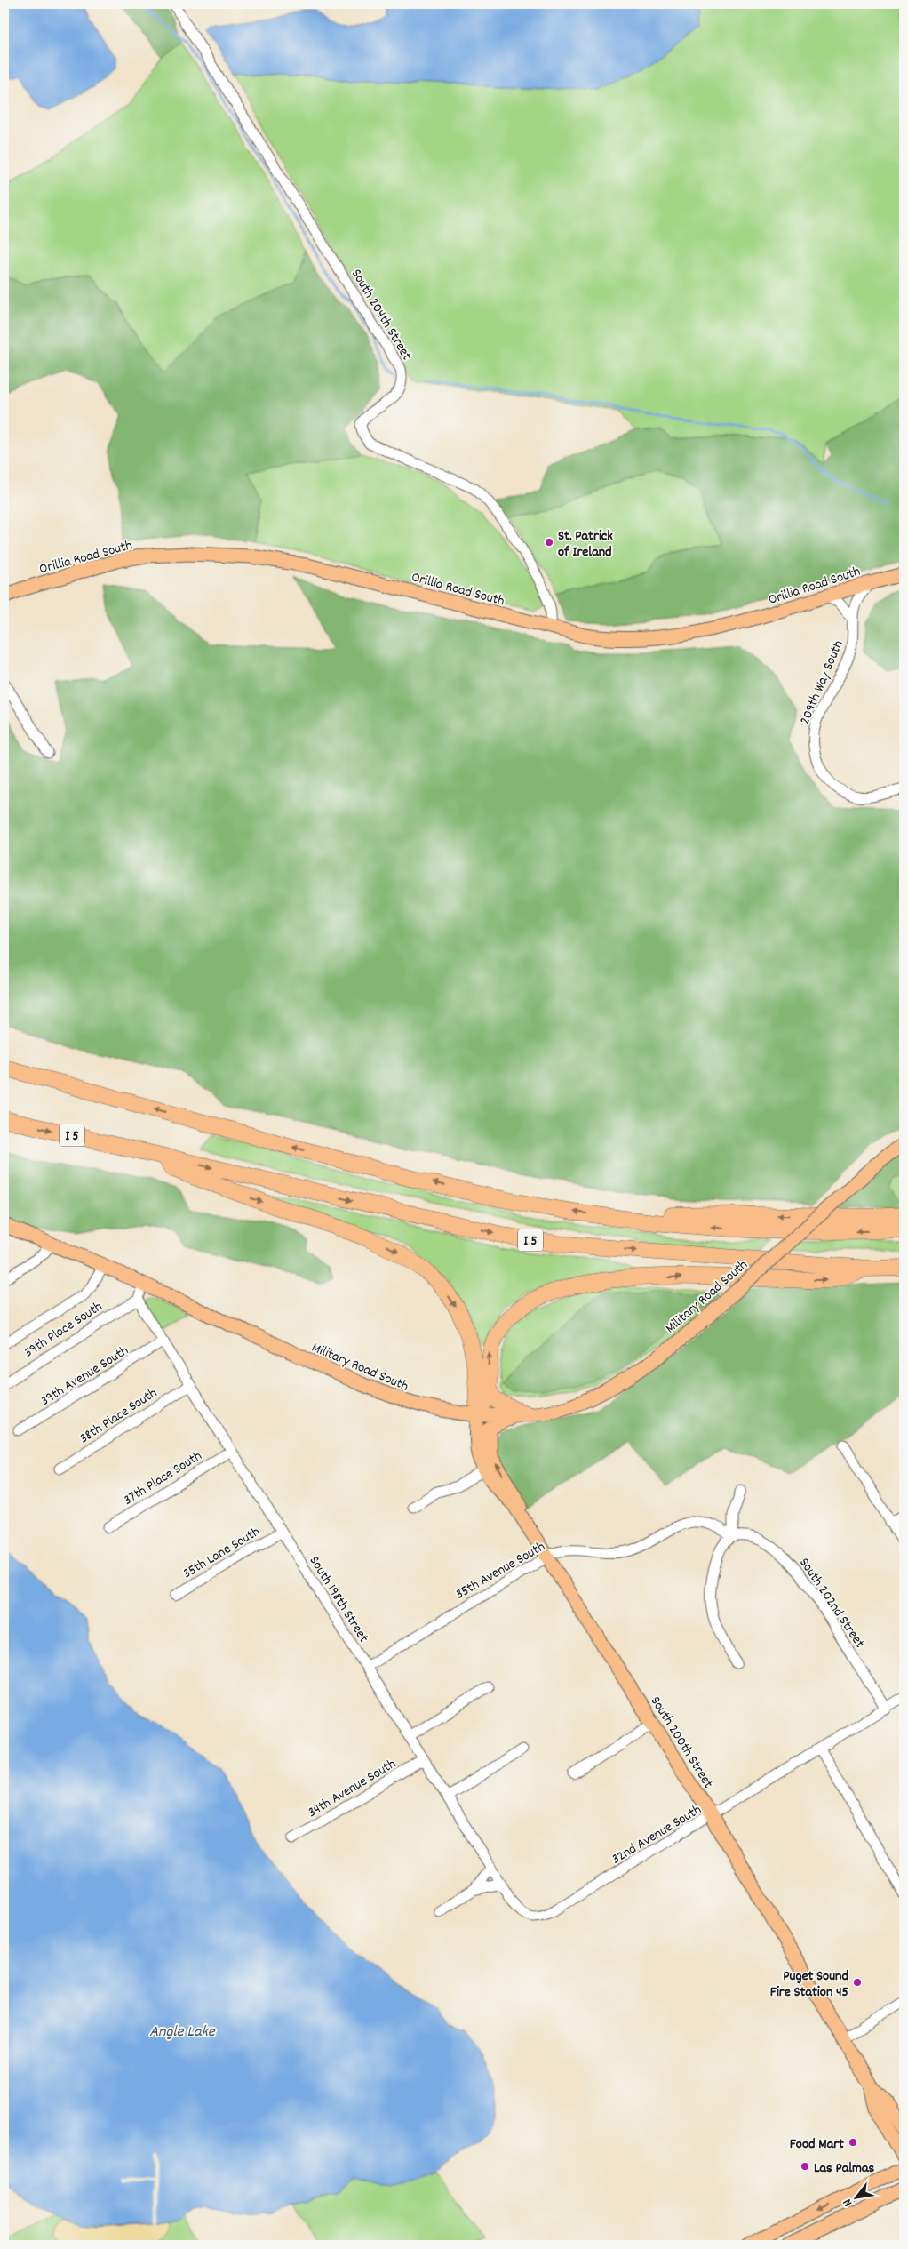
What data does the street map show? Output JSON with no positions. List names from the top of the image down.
{
  "streets": {
    "highway": ["I 5"],
    "main road": ["Orillia Road South", "Military Road South", "South 200th Street"],
    "street": [
      "South 204th Street",
      "209th Way South",
      "39th Place South",
      "39th Avenue South",
      "38th Place South",
      "37th Place South",
      "35th Lane South",
      "35th Avenue South",
      "South 198th Street",
      "South 202nd Street",
      "34th Avenue South",
      "32nd Avenue South"
    ]
  },
  "crossings": [
    ["South 204th Street", "Orillia Road South"],
    ["Orillia Road South", "209th Way South"],
    ["Military Road South", "South 200th Street"],
    ["39th Place South", "South 198th Street"],
    ["39th Avenue South", "South 198th Street"],
    ["38th Place South", "South 198th Street"],
    ["37th Place South", "South 198th Street"],
    ["35th Lane South", "South 198th Street"],
    ["35th Avenue South", "South 198th Street"],
    ["35th Avenue South", "South 202nd Street"],
    ["35th Avenue South", "South 200th Street"],
    ["South 198th Street", "34th Avenue South"],
    ["South 198th Street", "32nd Avenue South"],
    ["South 202nd Street", "32nd Avenue South"],
    ["South 200th Street", "32nd Avenue South"]
  ],
  "water": ["Angle Lake"],
  "places": [
    "St. Patrick of Ireland",
    "Puget Sound Fire Station 45",
    "Food Mart",
    "Las Palmas"
  ],
  "north": "bottom left"
}
